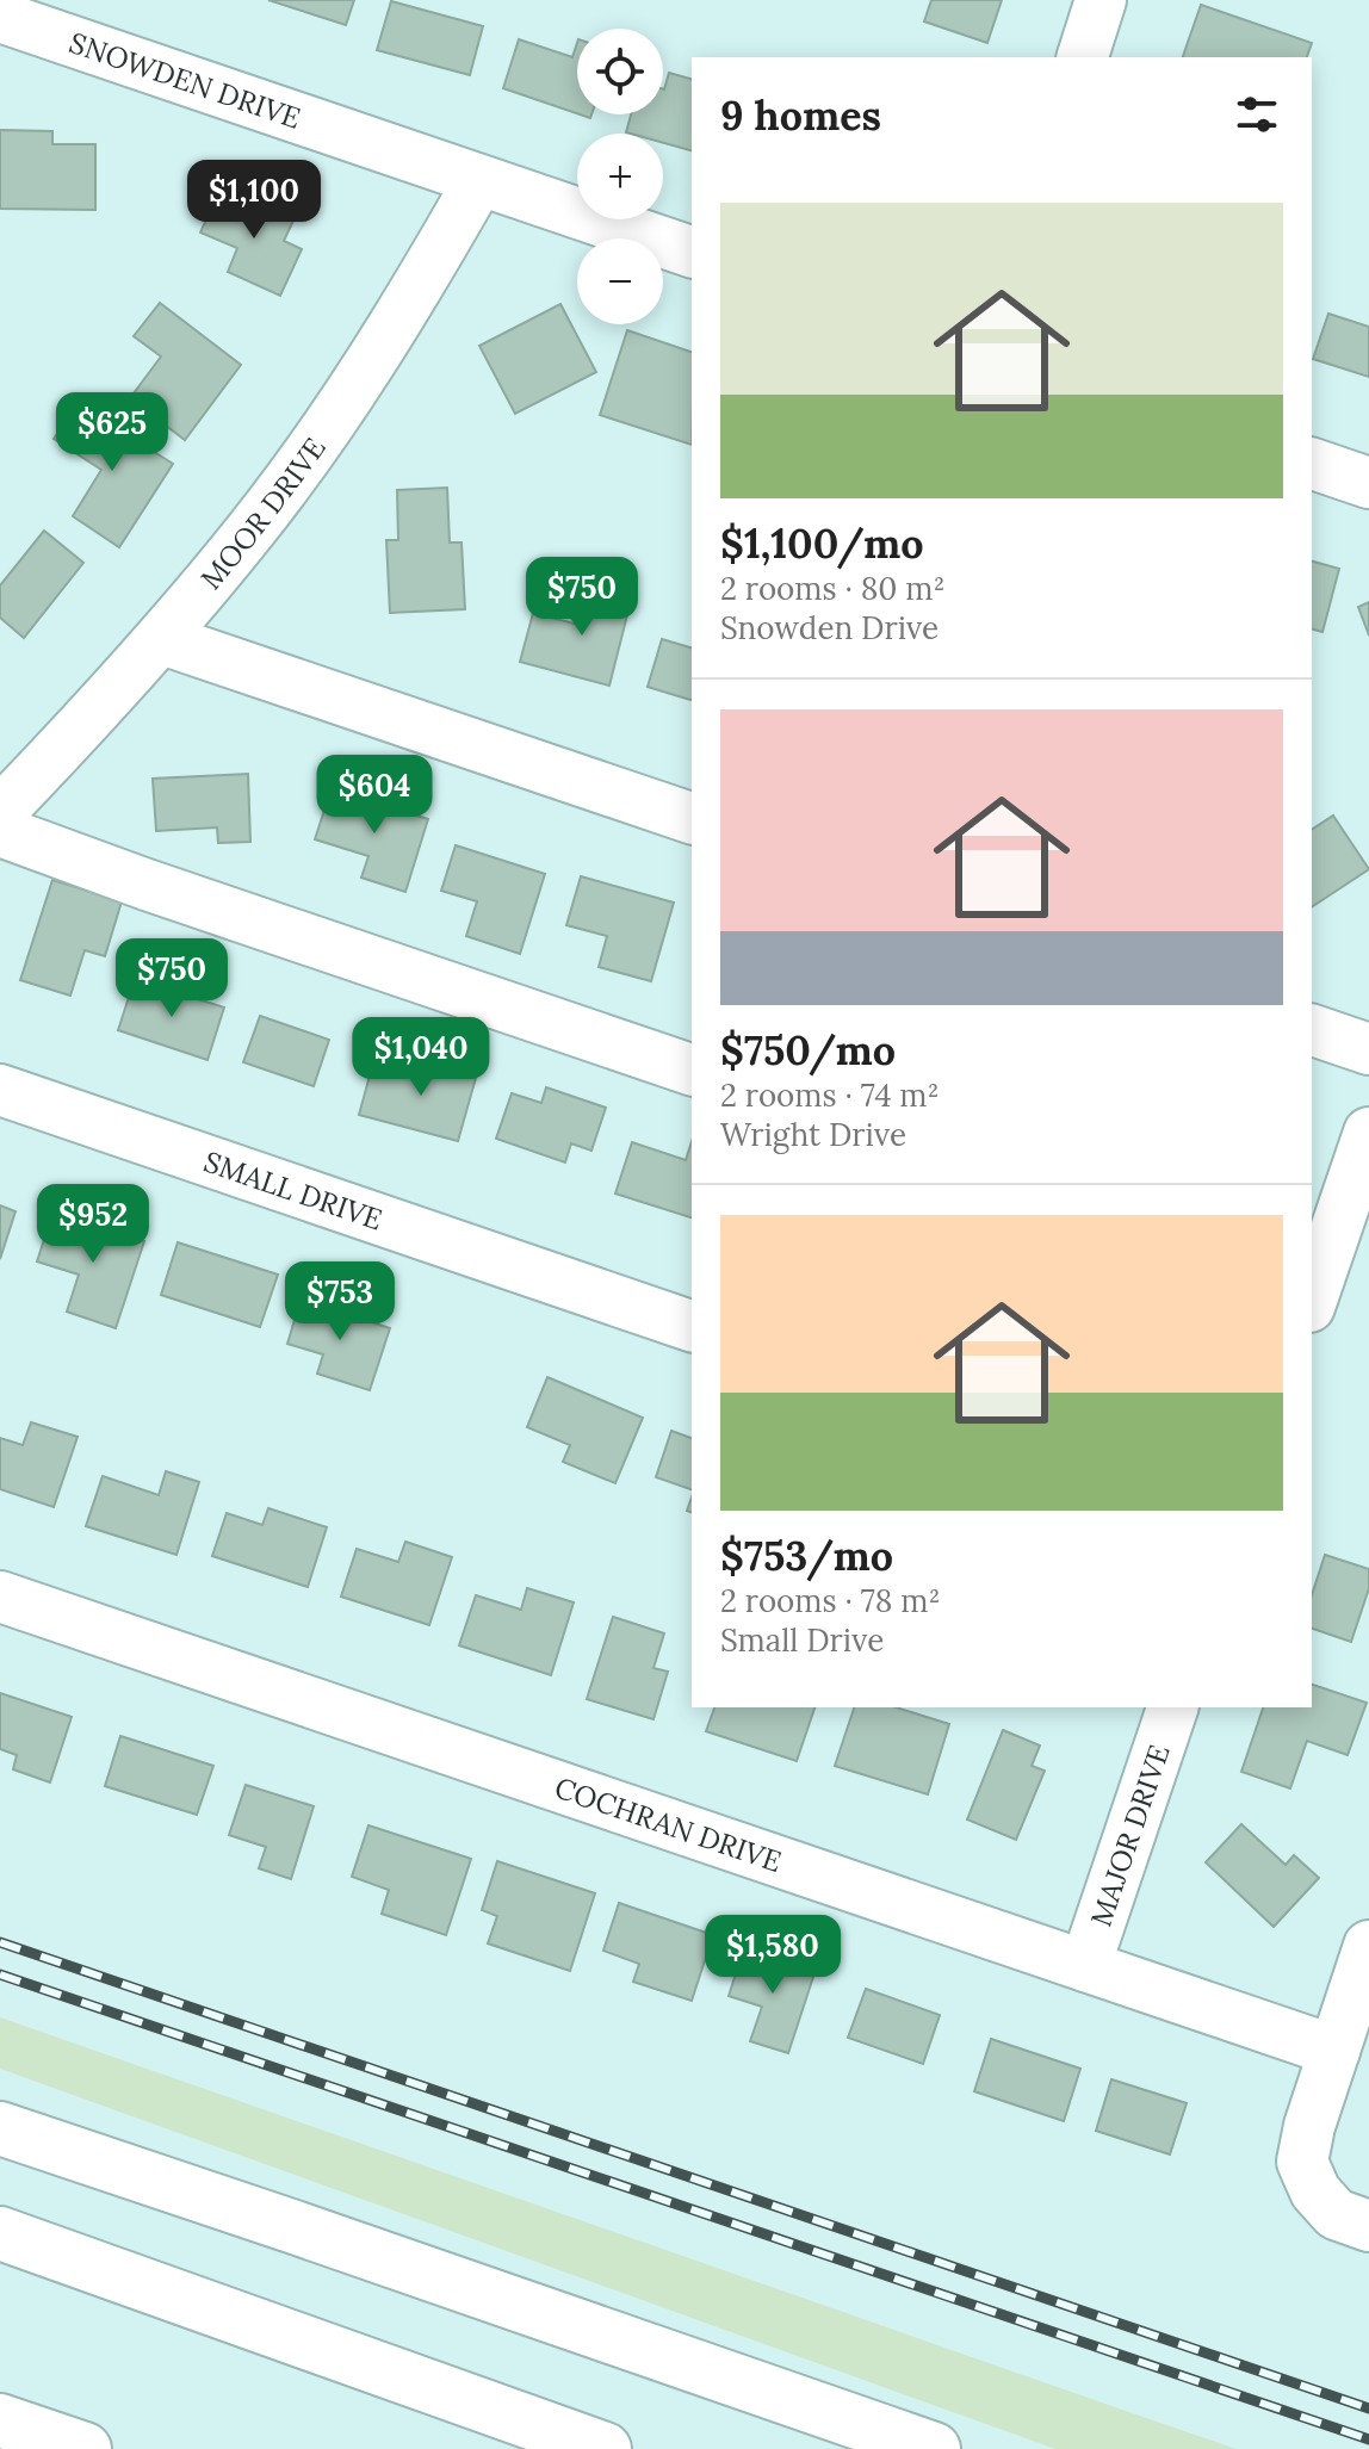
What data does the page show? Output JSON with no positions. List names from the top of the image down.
{
  "streets": {
    "street": [
      "SNOWDEN DRIVE",
      "MOOR DRIVE",
      "SMALL DRIVE",
      "COCHRAN DRIVE",
      "MAJOR DRIVE"
    ]
  },
  "crossings": [
    ["SNOWDEN DRIVE", "MOOR DRIVE"],
    ["COCHRAN DRIVE", "MAJOR DRIVE"]
  ],
  "page": {
    "map_buttons": ["+", "−"],
    "heading": "9 homes",
    "price": [
      "$1,100",
      "$625",
      "$750",
      "$604",
      "$750",
      "$1,040",
      "$952",
      "$753",
      "$1,580"
    ],
    "list": [
      {
        "name": "$1,100/mo",
        "note": "2 rooms · 80 m² · Snowden Drive"
      },
      {
        "name": "$750/mo",
        "note": "2 rooms · 74 m² · Wright Drive"
      },
      {
        "name": "$753/mo",
        "note": "2 rooms · 78 m² · Small Drive"
      }
    ]
  }
}
